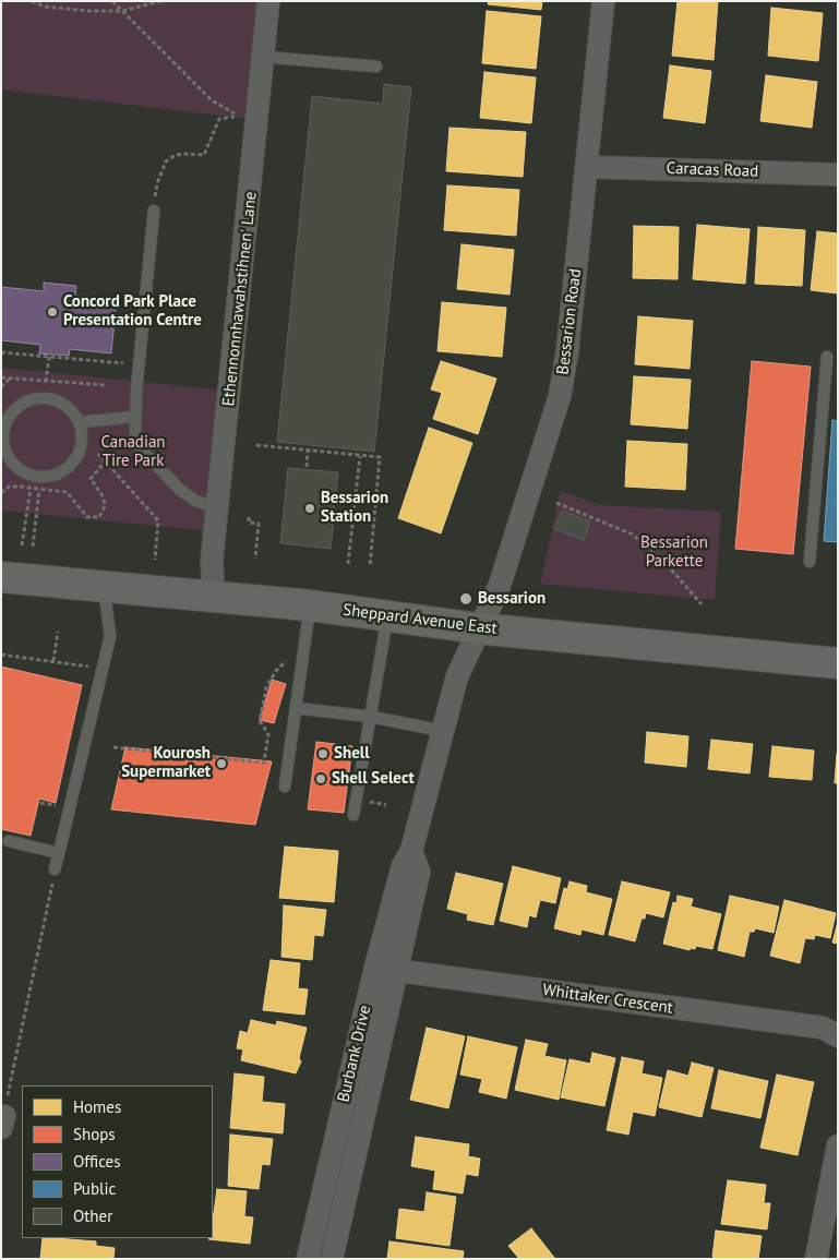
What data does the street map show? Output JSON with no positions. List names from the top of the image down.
{
  "streets": {
    "main road": ["Sheppard Avenue East"],
    "street": [
      "Caracas Road",
      "Ethennonnhawahstihnen' Lane",
      "Bessarion Road",
      "Whittaker Crescent",
      "Burbank Drive"
    ]
  },
  "crossings": [
    ["Caracas Road", "Bessarion Road"],
    ["Ethennonnhawahstihnen' Lane", "Sheppard Avenue East"],
    ["Bessarion Road", "Sheppard Avenue East"],
    ["Bessarion Road", "Burbank Drive"],
    ["Sheppard Avenue East", "Burbank Drive"],
    ["Whittaker Crescent", "Burbank Drive"]
  ],
  "parks": ["Canadian Tire Park", "Bessarion Parkette"],
  "places": [
    "Concord Park Place Presentation Centre",
    "Bessarion Station",
    "Bessarion",
    "Shell",
    "Kourosh Supermarket",
    "Shell Select"
  ],
  "legend": [
    "Homes",
    "Shops",
    "Offices",
    "Public",
    "Other"
  ]
}
